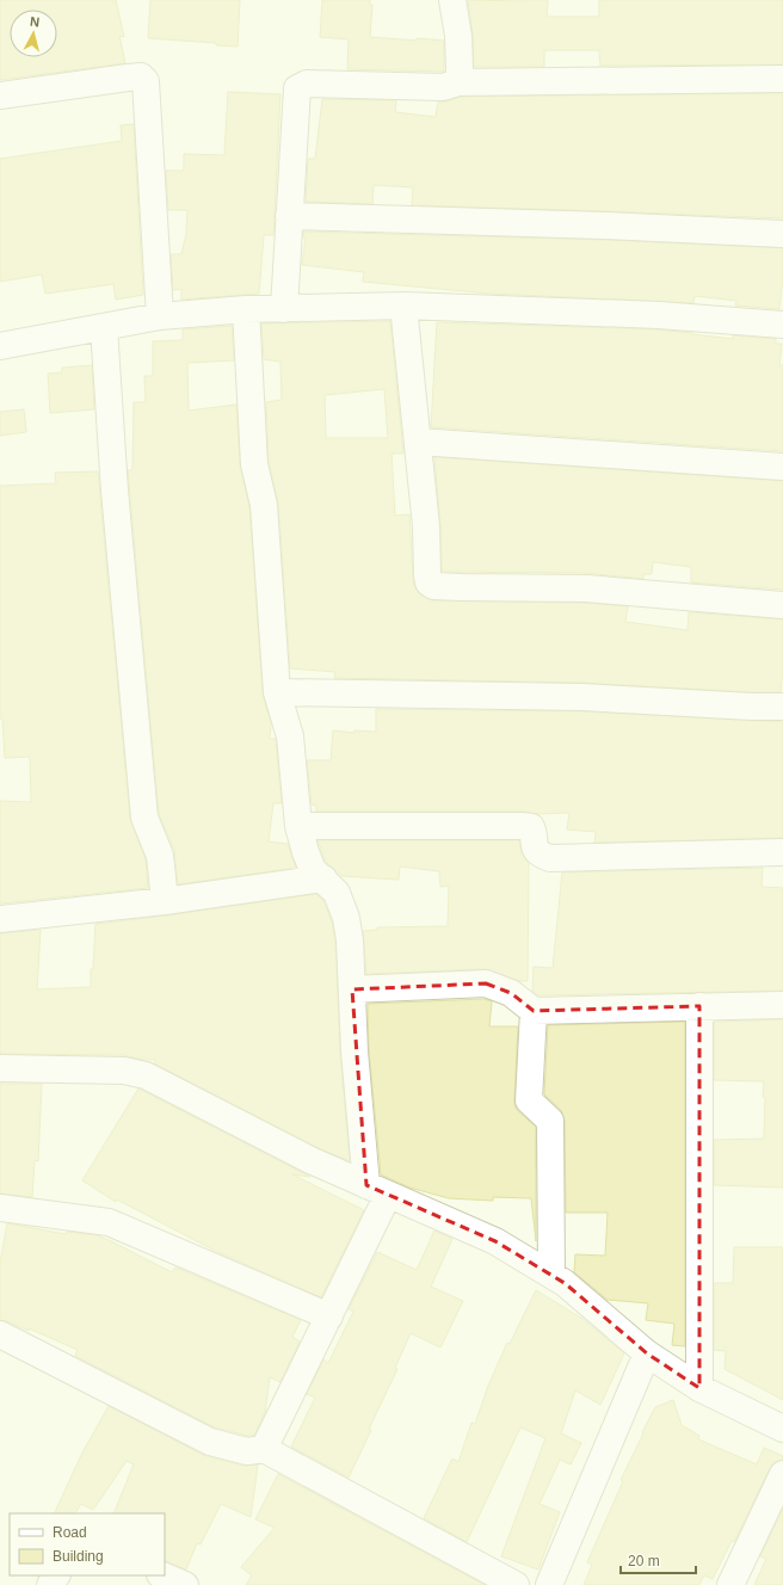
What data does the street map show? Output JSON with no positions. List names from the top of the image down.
{
  "legend": ["Road", "Building"],
  "scale_bar": "20 m",
  "north": "top"
}
